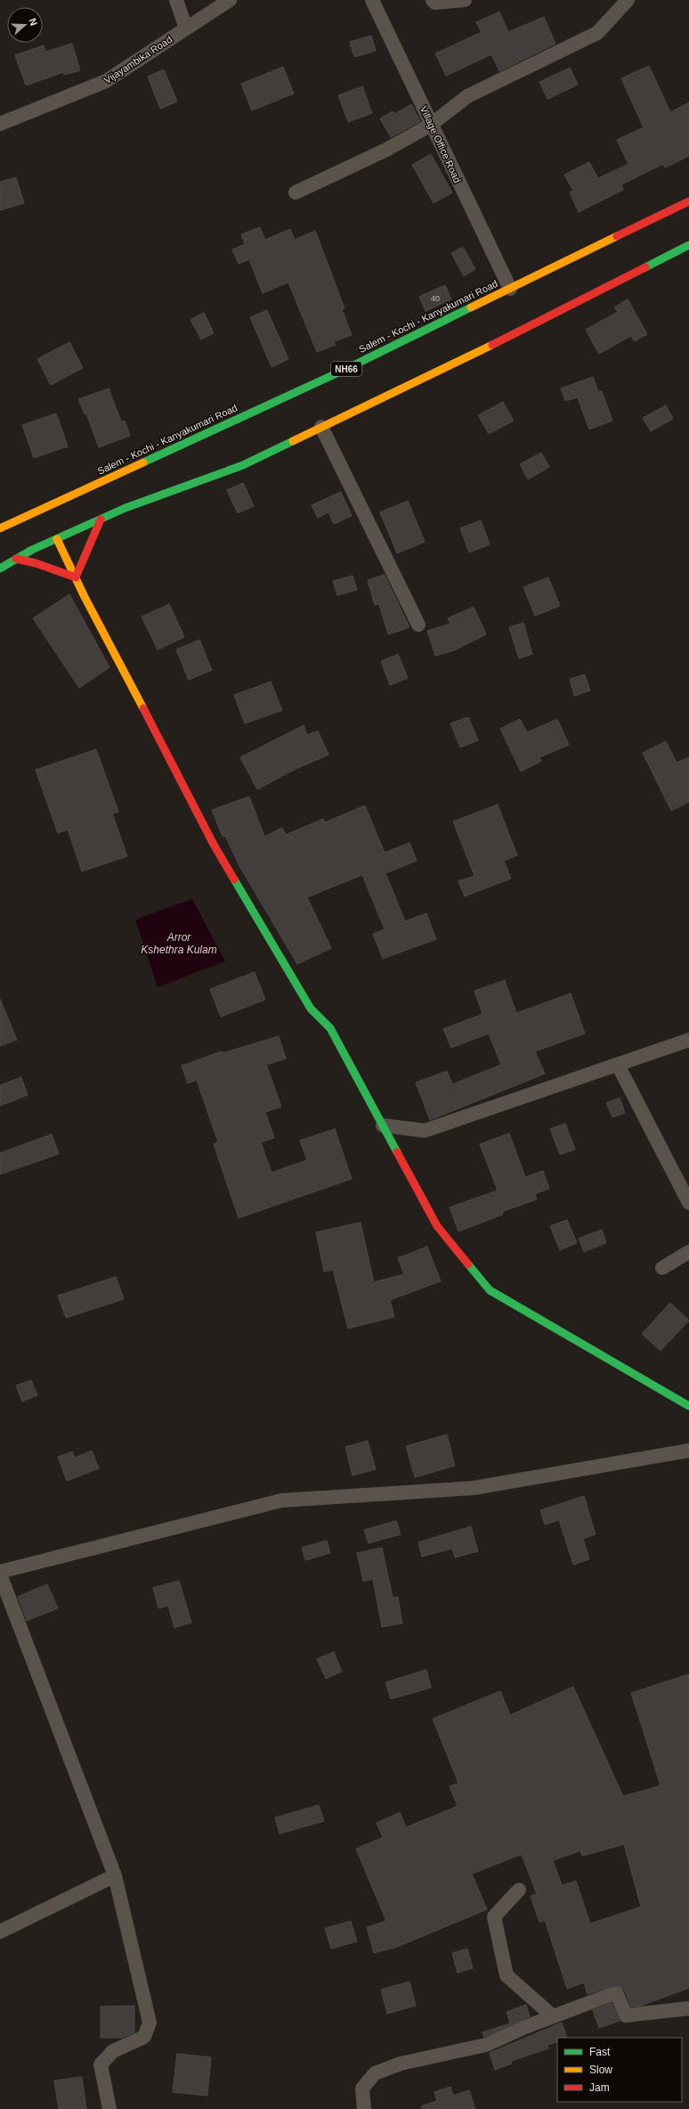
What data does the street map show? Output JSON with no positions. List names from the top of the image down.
{
  "streets": {
    "main road": ["Salem - Kochi - Kanyakumari Road", "NH66"],
    "street": ["Vijayambika Road", "Village Office Road"]
  },
  "crossings": [
    ["Village Office Road", "Salem - Kochi - Kanyakumari Road"]
  ],
  "water": ["Arror Kshethra Kulam"],
  "house_numbers": ["40"],
  "legend": ["Fast", "Slow", "Jam"],
  "north": "right"
}
